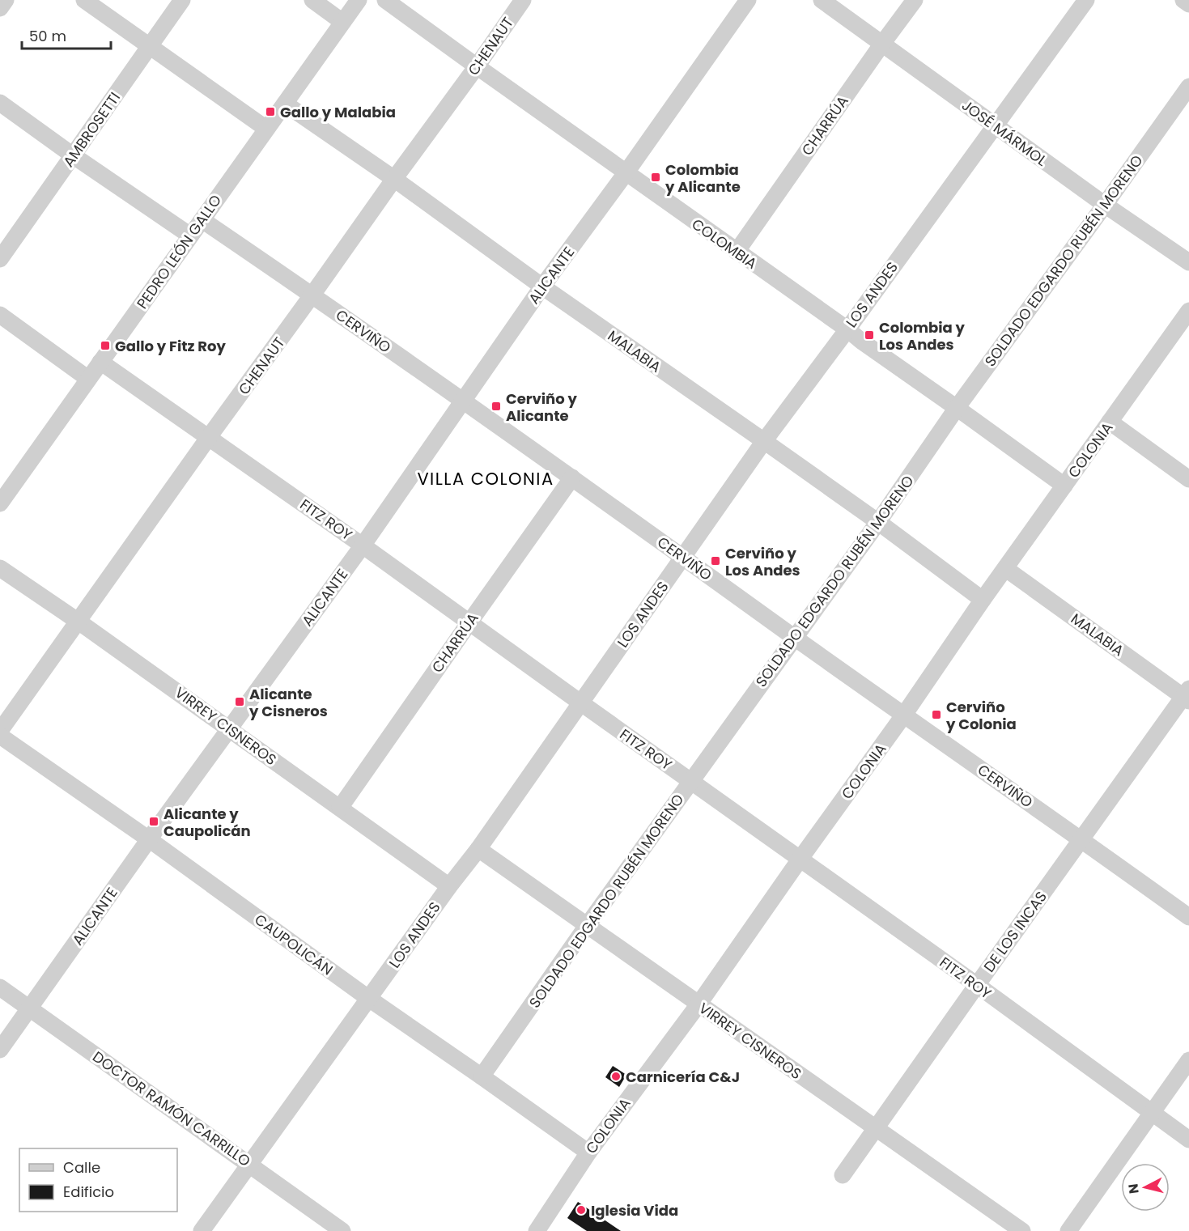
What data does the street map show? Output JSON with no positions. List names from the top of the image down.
{
  "streets": {
    "street": [
      "CHENAUT",
      "CHARRÚA",
      "AMBROSETTI",
      "JOSÉ MÁRMOL",
      "COLOMBIA",
      "PEDRO LEÓN GALLO",
      "SOLDADO EDGARDO RUBÉN MORENO",
      "ALICANTE",
      "LOS ANDES",
      "CERVIÑO",
      "MALABIA",
      "COLONIA",
      "FITZ ROY",
      "VIRREY CISNEROS",
      "DE LOS INCAS",
      "CAUPOLICÁN",
      "DOCTOR RAMÓN CARRILLO"
    ]
  },
  "crossings": [
    ["CHENAUT", "COLOMBIA"],
    ["CHENAUT", "CERVIÑO"],
    ["CHENAUT", "MALABIA"],
    ["CHENAUT", "FITZ ROY"],
    ["CHENAUT", "VIRREY CISNEROS"],
    ["CHARRÚA", "JOSÉ MÁRMOL"],
    ["CHARRÚA", "COLOMBIA"],
    ["CHARRÚA", "CERVIÑO"],
    ["CHARRÚA", "FITZ ROY"],
    ["CHARRÚA", "VIRREY CISNEROS"],
    ["JOSÉ MÁRMOL", "SOLDADO EDGARDO RUBÉN MORENO"],
    ["JOSÉ MÁRMOL", "LOS ANDES"],
    ["COLOMBIA", "SOLDADO EDGARDO RUBÉN MORENO"],
    ["COLOMBIA", "ALICANTE"],
    ["COLOMBIA", "LOS ANDES"],
    ["COLOMBIA", "COLONIA"],
    ["PEDRO LEÓN GALLO", "CERVIÑO"],
    ["PEDRO LEÓN GALLO", "MALABIA"],
    ["PEDRO LEÓN GALLO", "FITZ ROY"],
    ["SOLDADO EDGARDO RUBÉN MORENO", "CERVIÑO"],
    ["SOLDADO EDGARDO RUBÉN MORENO", "MALABIA"],
    ["SOLDADO EDGARDO RUBÉN MORENO", "FITZ ROY"],
    ["SOLDADO EDGARDO RUBÉN MORENO", "VIRREY CISNEROS"],
    ["SOLDADO EDGARDO RUBÉN MORENO", "CAUPOLICÁN"],
    ["ALICANTE", "CERVIÑO"],
    ["ALICANTE", "MALABIA"],
    ["ALICANTE", "FITZ ROY"],
    ["ALICANTE", "VIRREY CISNEROS"],
    ["ALICANTE", "CAUPOLICÁN"],
    ["ALICANTE", "DOCTOR RAMÓN CARRILLO"],
    ["LOS ANDES", "CERVIÑO"],
    ["LOS ANDES", "MALABIA"],
    ["LOS ANDES", "FITZ ROY"],
    ["LOS ANDES", "VIRREY CISNEROS"],
    ["LOS ANDES", "CAUPOLICÁN"],
    ["LOS ANDES", "DOCTOR RAMÓN CARRILLO"],
    ["CERVIÑO", "COLONIA"],
    ["CERVIÑO", "DE LOS INCAS"],
    ["MALABIA", "COLONIA"],
    ["MALABIA", "DE LOS INCAS"],
    ["COLONIA", "FITZ ROY"],
    ["COLONIA", "VIRREY CISNEROS"],
    ["COLONIA", "CAUPOLICÁN"],
    ["FITZ ROY", "DE LOS INCAS"],
    ["VIRREY CISNEROS", "DE LOS INCAS"]
  ],
  "districts": ["VILLA COLONIA"],
  "places": {
    "transit": [
      "Gallo y Malabia",
      "Colombia y Alicante",
      "Colombia y Los Andes",
      "Gallo y Fitz Roy",
      "Cerviño y Alicante",
      "Cerviño y Los Andes",
      "Alicante y Cisneros",
      "Cerviño y Colonia",
      "Alicante y Caupolicán"
    ],
    "other": ["Carnicería C&J", "Iglesia Vida"]
  },
  "legend": ["Calle", "Edificio"],
  "scale_bar": "50 m",
  "north": "left"
}
